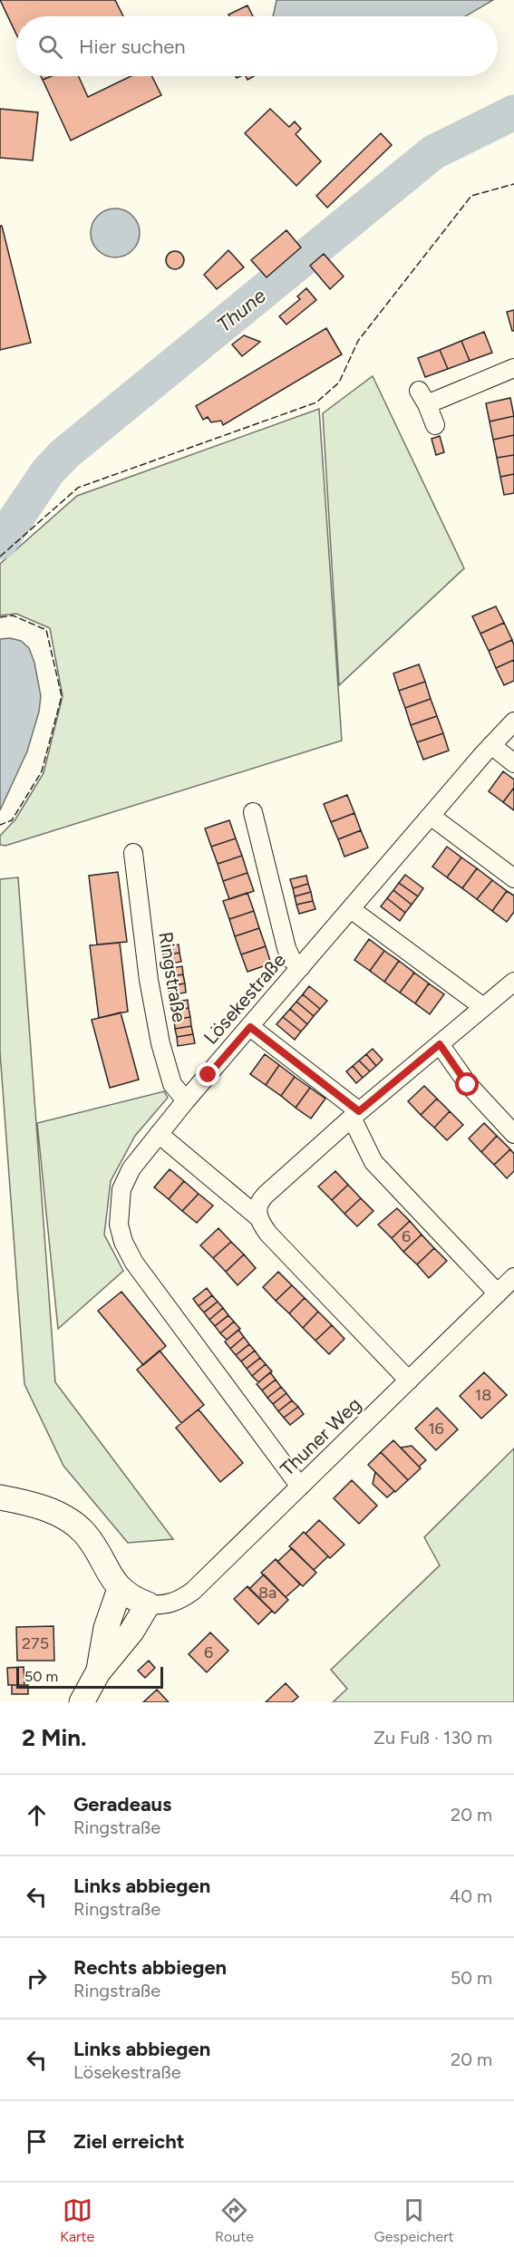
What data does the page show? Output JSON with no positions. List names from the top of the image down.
{
  "streets": {
    "street": ["Ringstraße", "Lösekestraße", "Thuner Weg"]
  },
  "crossings": [
    ["Ringstraße", "Lösekestraße"],
    ["Lösekestraße", "Thuner Weg"]
  ],
  "water": ["Thune"],
  "house_numbers": [
    "6",
    "18",
    "16",
    "8a",
    "275",
    "6"
  ],
  "scale_bar": "50 m",
  "page": {
    "search": "Hier suchen",
    "scale": "50 m",
    "heading": ["2 Min.", "Zu Fuß · 130 m"],
    "list": [
      ["Geradeaus", "Ringstraße", "20 m"],
      ["Links abbiegen", "Ringstraße", "40 m"],
      ["Rechts abbiegen", "Ringstraße", "50 m"],
      ["Links abbiegen", "Lösekestraße", "20 m"],
      "Ziel erreicht"
    ],
    "nav": ["Karte", "Route", "Gespeichert"]
  }
}
